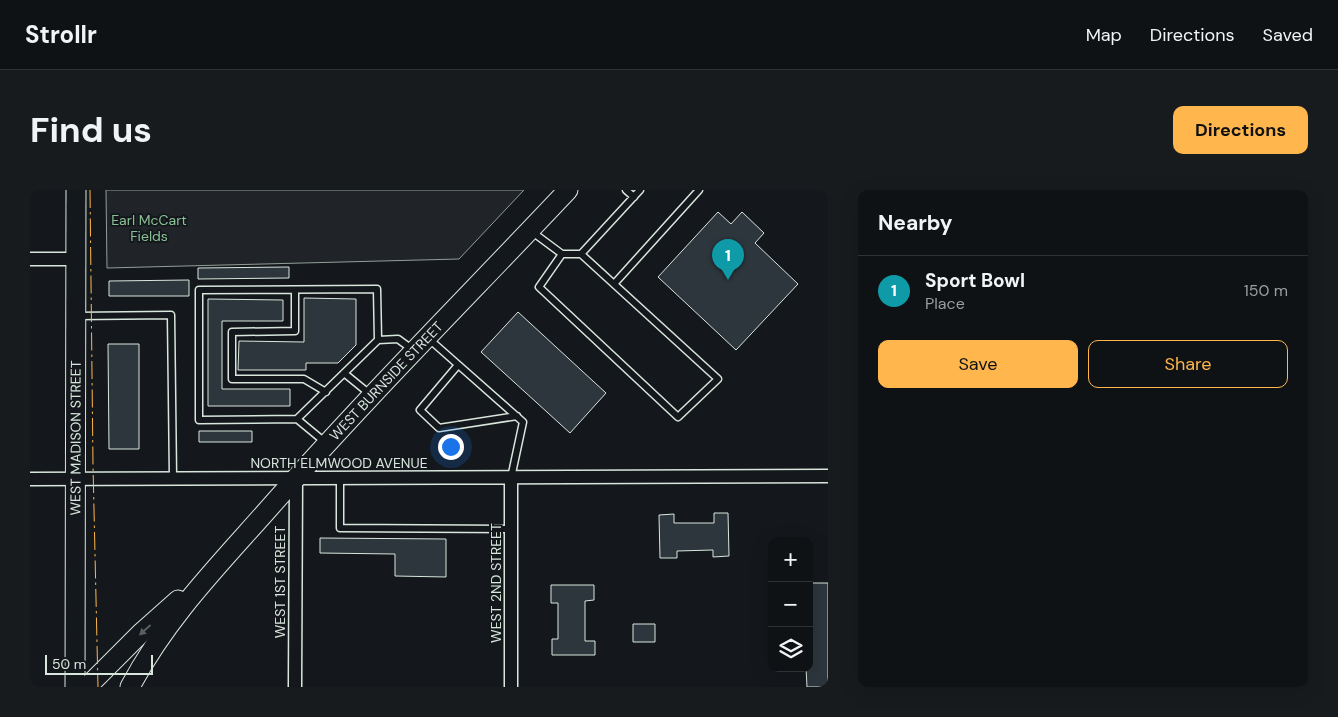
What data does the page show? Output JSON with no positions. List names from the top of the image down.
{
  "streets": {
    "main road": ["WEST BURNSIDE STREET", "WEST MADISON STREET"],
    "street": ["NORTH ELMWOOD AVENUE", "WEST 1ST STREET", "WEST 2ND STREET"]
  },
  "crossings": [
    ["WEST BURNSIDE STREET", "NORTH ELMWOOD AVENUE"],
    ["WEST BURNSIDE STREET", "WEST 1ST STREET"],
    ["WEST MADISON STREET", "NORTH ELMWOOD AVENUE"],
    ["NORTH ELMWOOD AVENUE", "WEST 1ST STREET"],
    ["NORTH ELMWOOD AVENUE", "WEST 2ND STREET"]
  ],
  "parks": ["Earl McCart Fields"],
  "scale_bar": "50 m",
  "page": {
    "header": "Strollr",
    "nav": ["Map", "Directions", "Saved"],
    "buttons": [
      "Directions",
      ["Save", "Share"]
    ],
    "title": "Find us",
    "heading": "Nearby",
    "pins": "1",
    "list": [
      {
        "mark": "1",
        "name": "Sport Bowl",
        "note": "Place",
        "value": "150 m"
      }
    ],
    "map_buttons": ["+", "−"],
    "scale": "50 m"
  }
}
